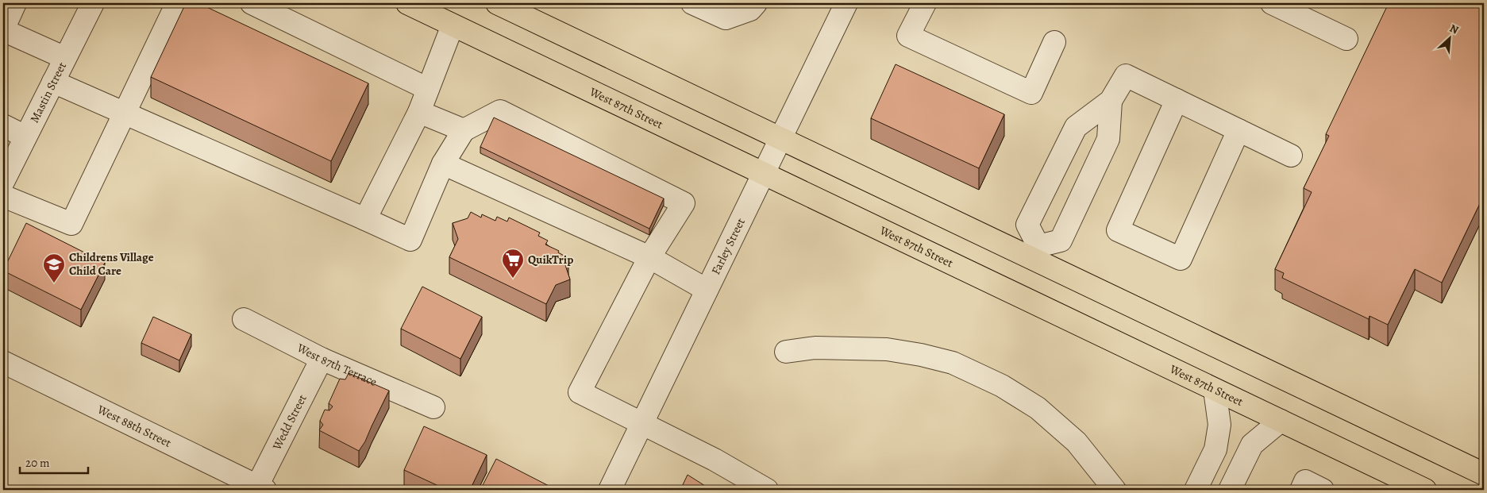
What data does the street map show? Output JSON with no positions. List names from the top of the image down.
{
  "streets": {
    "main road": ["West 87th Street"],
    "street": [
      "Mastin Street",
      "Farley Street",
      "West 87th Terrace",
      "Wedd Street",
      "West 88th Street"
    ]
  },
  "crossings": [
    ["West 87th Street", "Farley Street"],
    ["West 87th Terrace", "Wedd Street"],
    ["Wedd Street", "West 88th Street"]
  ],
  "places": {
    "supermarket": ["QuikTrip"],
    "school or university": ["Childrens Village Child Care"]
  },
  "scale_bar": "20 m",
  "north": "top right"
}
